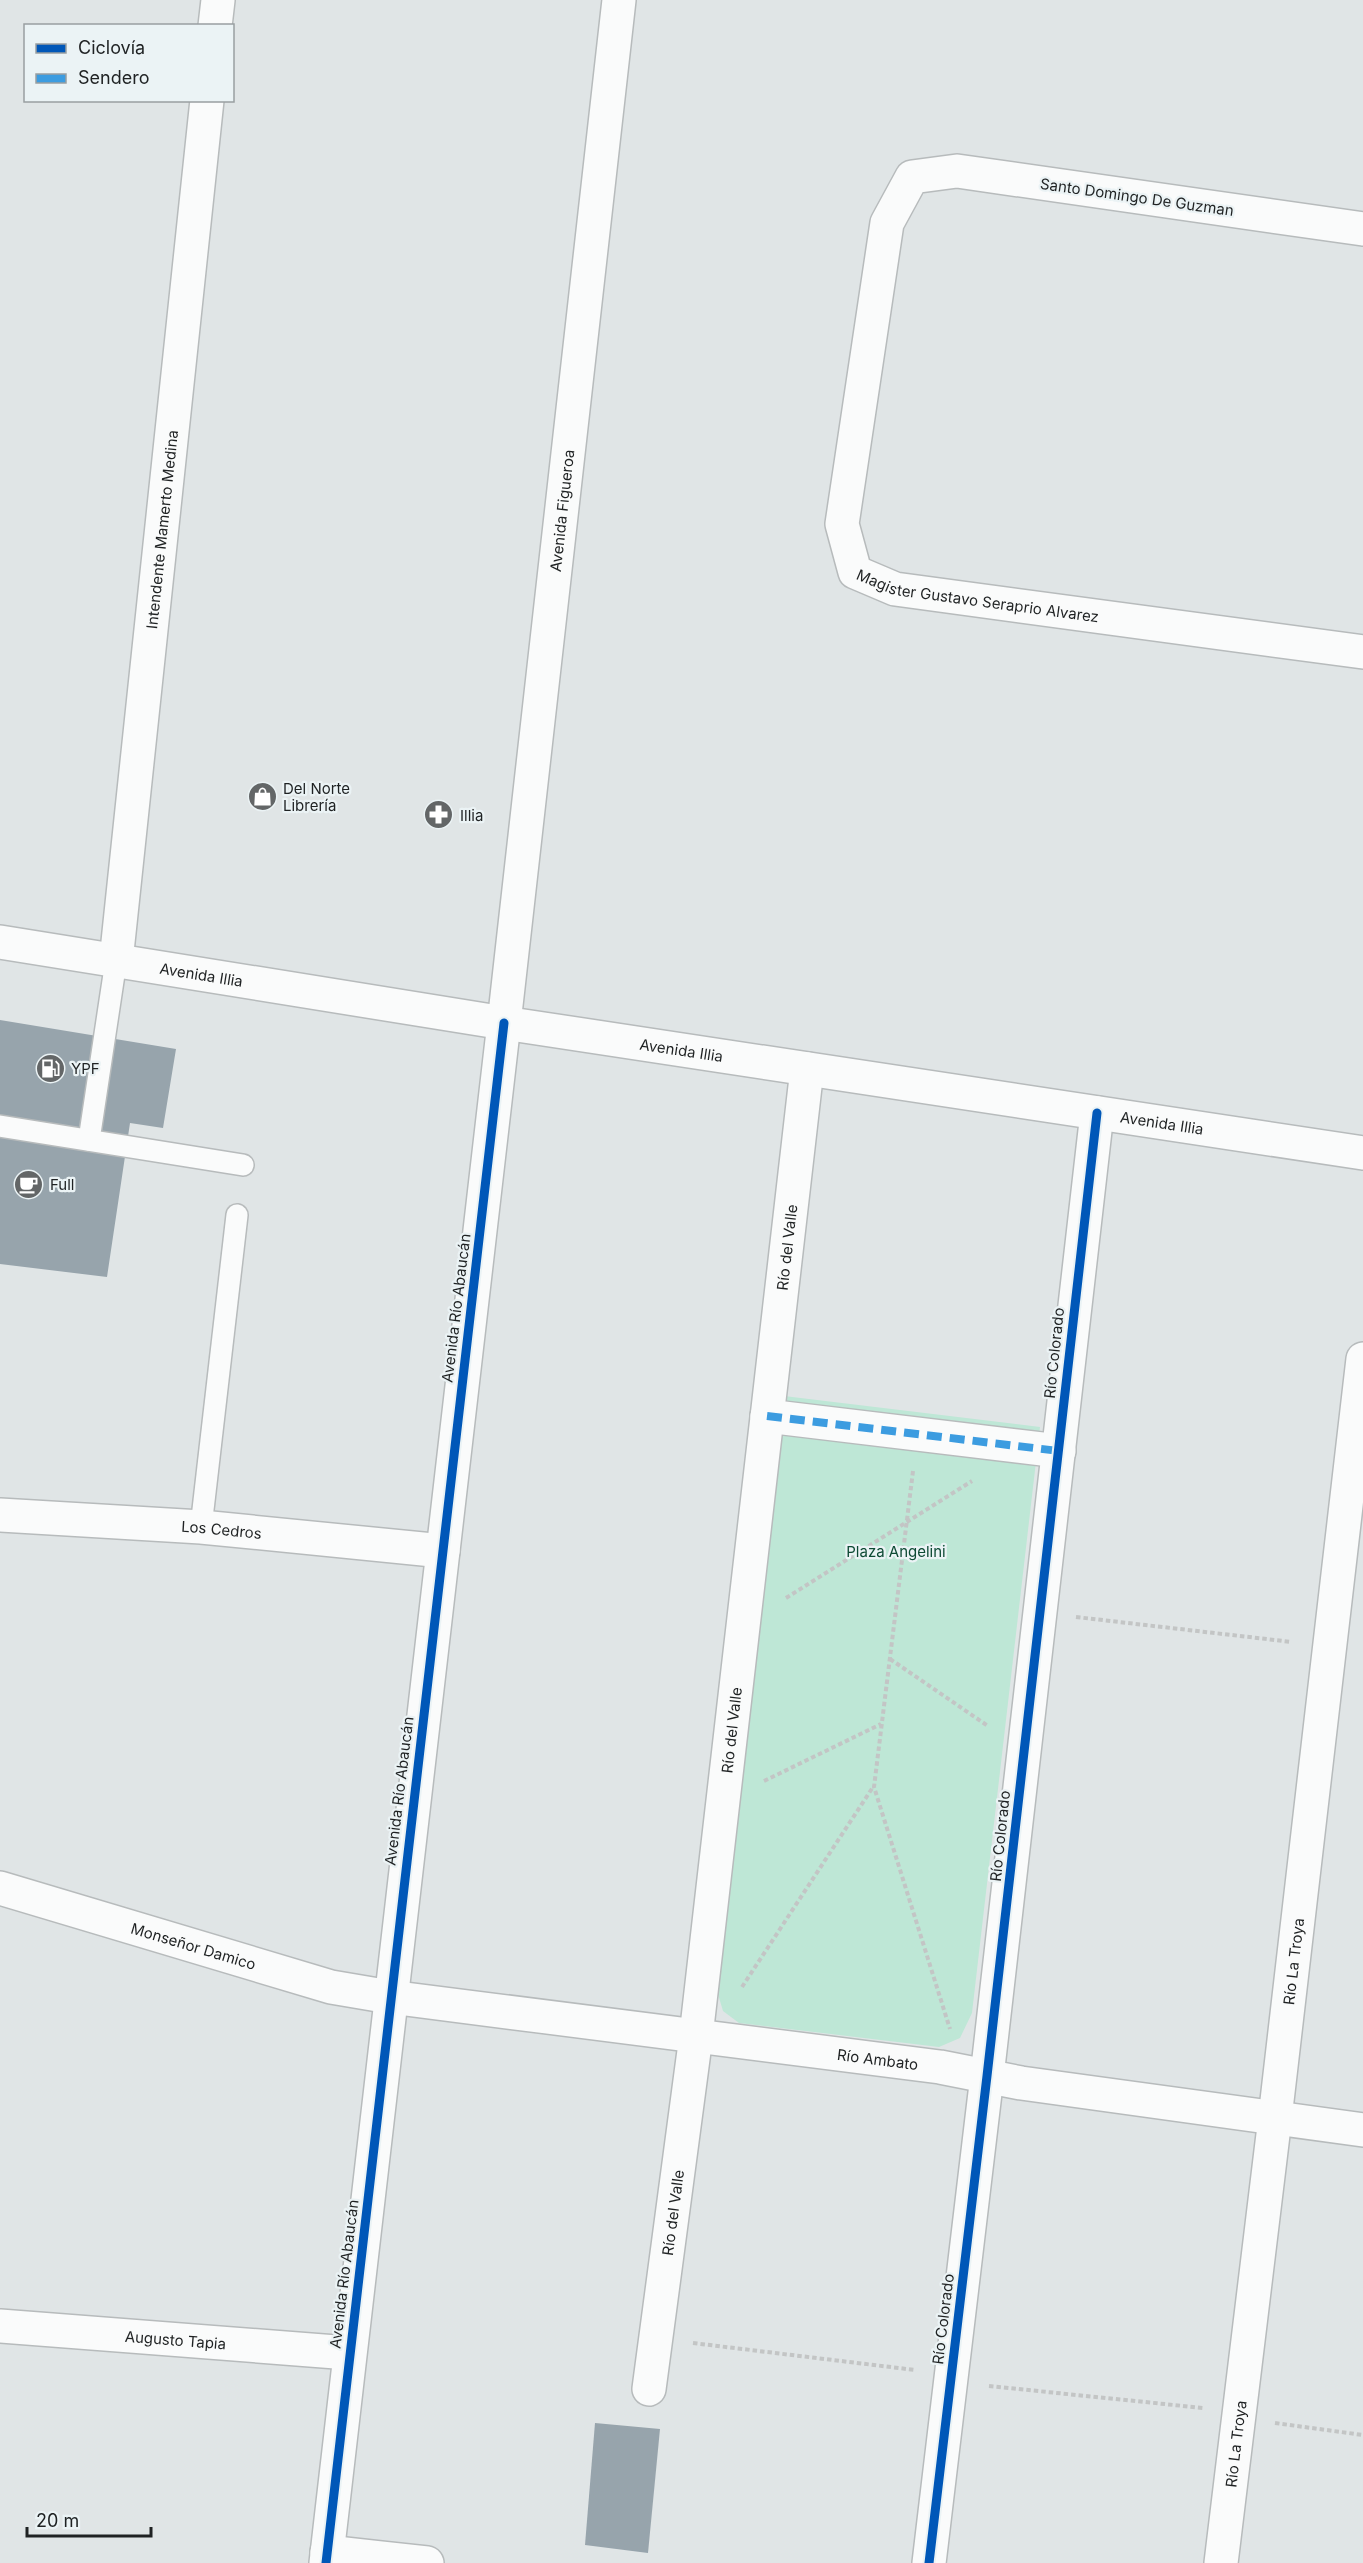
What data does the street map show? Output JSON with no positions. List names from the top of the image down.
{
  "streets": {
    "street": [
      "Santo Domingo De Guzman",
      "Avenida Figueroa",
      "Intendente Mamerto Medina",
      "Magister Gustavo Seraprio Alvarez",
      "Avenida Illia",
      "Río del Valle",
      "Avenida Río Abaucán",
      "Río Colorado",
      "Los Cedros",
      "Monseñor Damico",
      "Río La Troya",
      "Río Ambato",
      "Augusto Tapia"
    ]
  },
  "crossings": [
    ["Santo Domingo De Guzman", "Magister Gustavo Seraprio Alvarez"],
    ["Avenida Figueroa", "Avenida Illia"],
    ["Avenida Figueroa", "Avenida Río Abaucán"],
    ["Intendente Mamerto Medina", "Avenida Illia"],
    ["Avenida Illia", "Río del Valle"],
    ["Avenida Illia", "Avenida Río Abaucán"],
    ["Avenida Illia", "Río Colorado"],
    ["Río del Valle", "Río Ambato"],
    ["Avenida Río Abaucán", "Los Cedros"],
    ["Avenida Río Abaucán", "Monseñor Damico"],
    ["Avenida Río Abaucán", "Río Ambato"],
    ["Avenida Río Abaucán", "Augusto Tapia"],
    ["Río Colorado", "Río Ambato"],
    ["Monseñor Damico", "Río Ambato"],
    ["Río La Troya", "Río Ambato"]
  ],
  "parks": ["Plaza Angelini"],
  "places": {
    "shop": ["Del Norte Librería"],
    "pharmacy": ["Illia"],
    "fuel station": ["YPF"],
    "cafe": ["Full"]
  },
  "legend": ["Ciclovía", "Sendero"],
  "scale_bar": "20 m"
}
